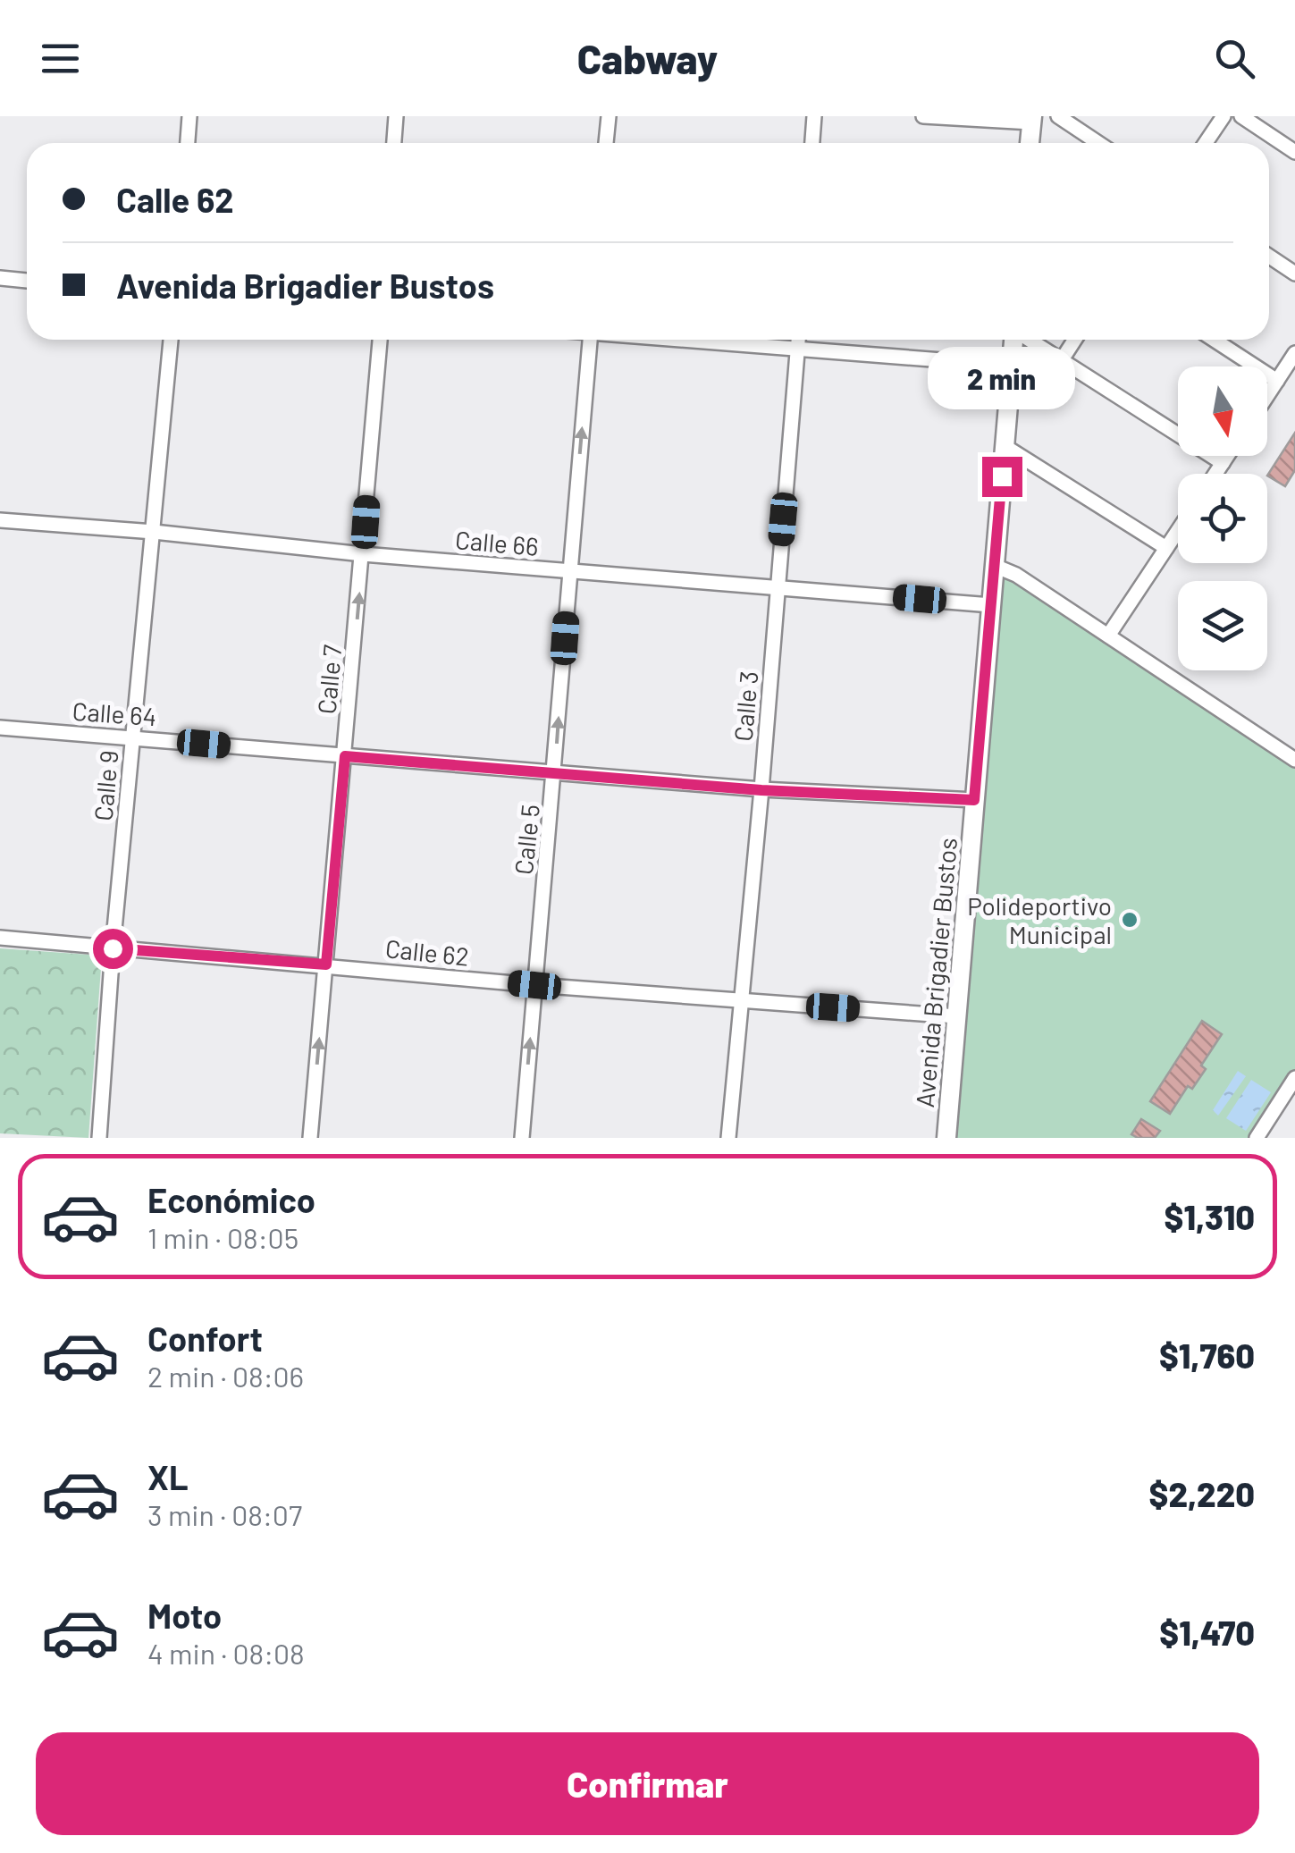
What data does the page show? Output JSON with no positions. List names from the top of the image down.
{
  "streets": {
    "street": [
      "Calle 66",
      "Calle 7",
      "Calle 3",
      "Calle 64",
      "Calle 9",
      "Calle 5",
      "Calle 62",
      "Avenida Brigadier Bustos"
    ]
  },
  "crossings": [
    ["Calle 66", "Calle 7"],
    ["Calle 66", "Calle 3"],
    ["Calle 66", "Calle 9"],
    ["Calle 66", "Calle 5"],
    ["Calle 66", "Avenida Brigadier Bustos"],
    ["Calle 7", "Calle 64"],
    ["Calle 7", "Calle 62"],
    ["Calle 3", "Calle 64"],
    ["Calle 3", "Calle 62"],
    ["Calle 64", "Calle 9"],
    ["Calle 64", "Calle 5"],
    ["Calle 64", "Avenida Brigadier Bustos"],
    ["Calle 9", "Calle 62"],
    ["Calle 5", "Calle 62"],
    ["Calle 62", "Avenida Brigadier Bustos"]
  ],
  "one_way": ["Calle 7", "Calle 5"],
  "places": ["Polideportivo Municipal"],
  "north": "bottom",
  "page": {
    "header": "Cabway",
    "banner": ["Calle 62", "Avenida Brigadier Bustos"],
    "bubble": "2 min",
    "list": [
      {
        "name": "Económico",
        "note": "1 min · 08:05",
        "value": "$1,310"
      },
      {
        "name": "Confort",
        "note": "2 min · 08:06",
        "value": "$1,760"
      },
      {
        "name": "XL",
        "note": "3 min · 08:07",
        "value": "$2,220"
      },
      {
        "name": "Moto",
        "note": "4 min · 08:08",
        "value": "$1,470"
      }
    ],
    "buttons": "Confirmar"
  }
}
